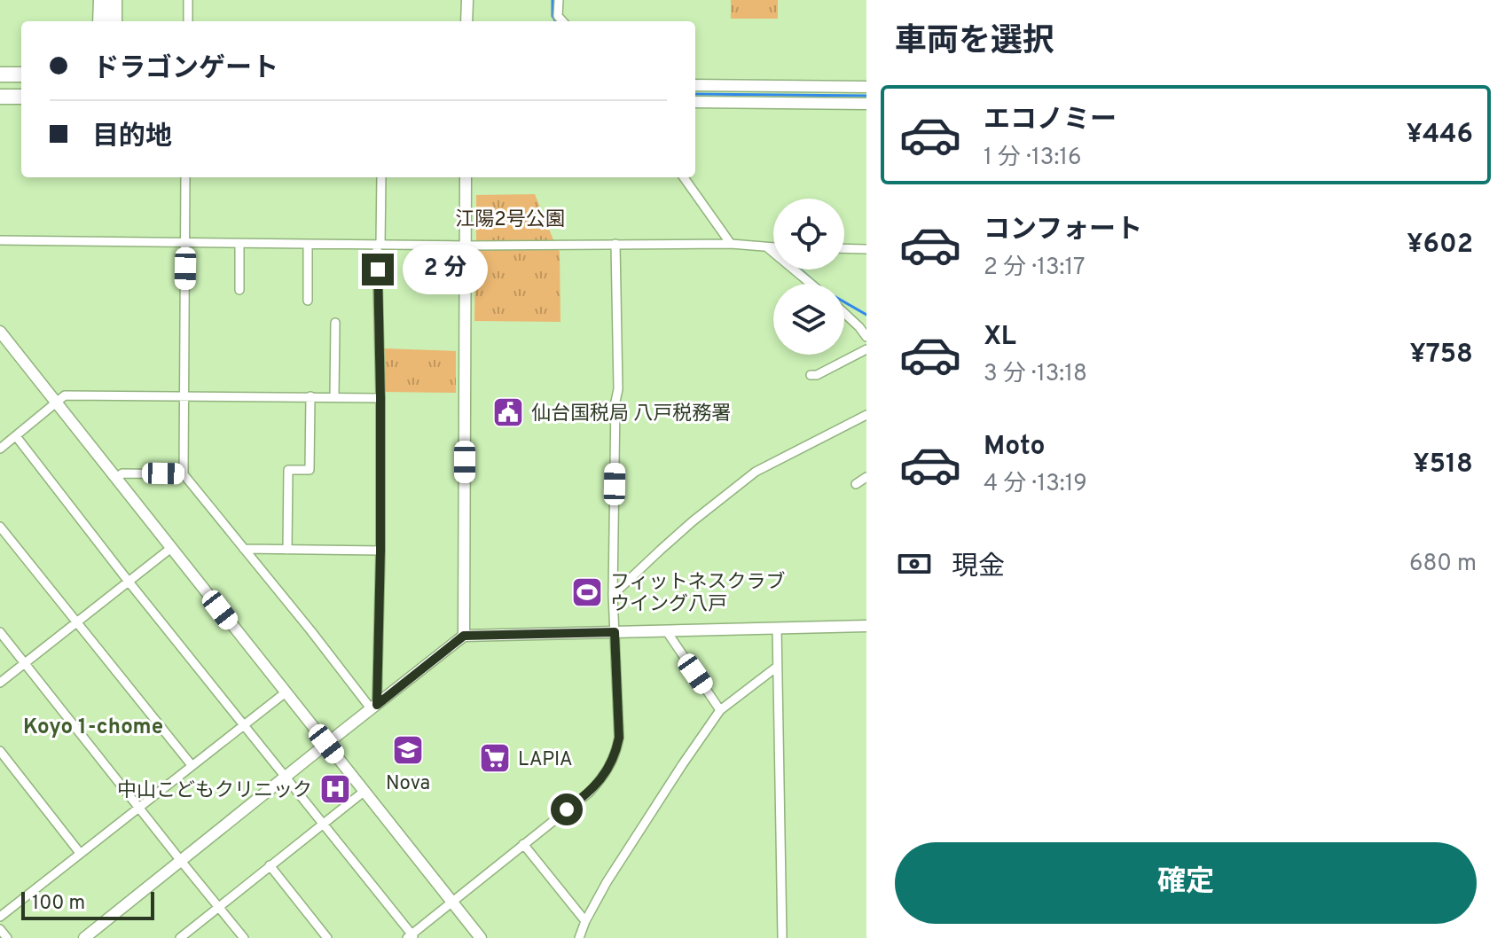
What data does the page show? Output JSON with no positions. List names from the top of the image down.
{
  "districts": ["Koyo 1-chome"],
  "parks": ["江陽2号公園"],
  "places": {
    "public building": ["仙台国税局 八戸税務署"],
    "sports": ["フィットネスクラブ ウイング八戸"],
    "school or university": ["Nova"],
    "supermarket": ["LAPIA"],
    "hospital": ["中山こどもクリニック"]
  },
  "scale_bar": "100 m",
  "page": {
    "heading": "車両を選択",
    "banner": ["ドラゴンゲート", "目的地"],
    "list": [
      {
        "name": "エコノミー",
        "note": "1 分 · 13:16",
        "value": "¥446"
      },
      {
        "name": "コンフォート",
        "note": "2 分 · 13:17",
        "value": "¥602"
      },
      {
        "name": "XL",
        "note": "3 分 · 13:18",
        "value": "¥758"
      },
      {
        "name": "Moto",
        "note": "4 分 · 13:19",
        "value": "¥518"
      }
    ],
    "bubble": "2 分",
    "pay": ["現金", "680 m"],
    "buttons": "確定",
    "scale": "100 m"
  }
}
